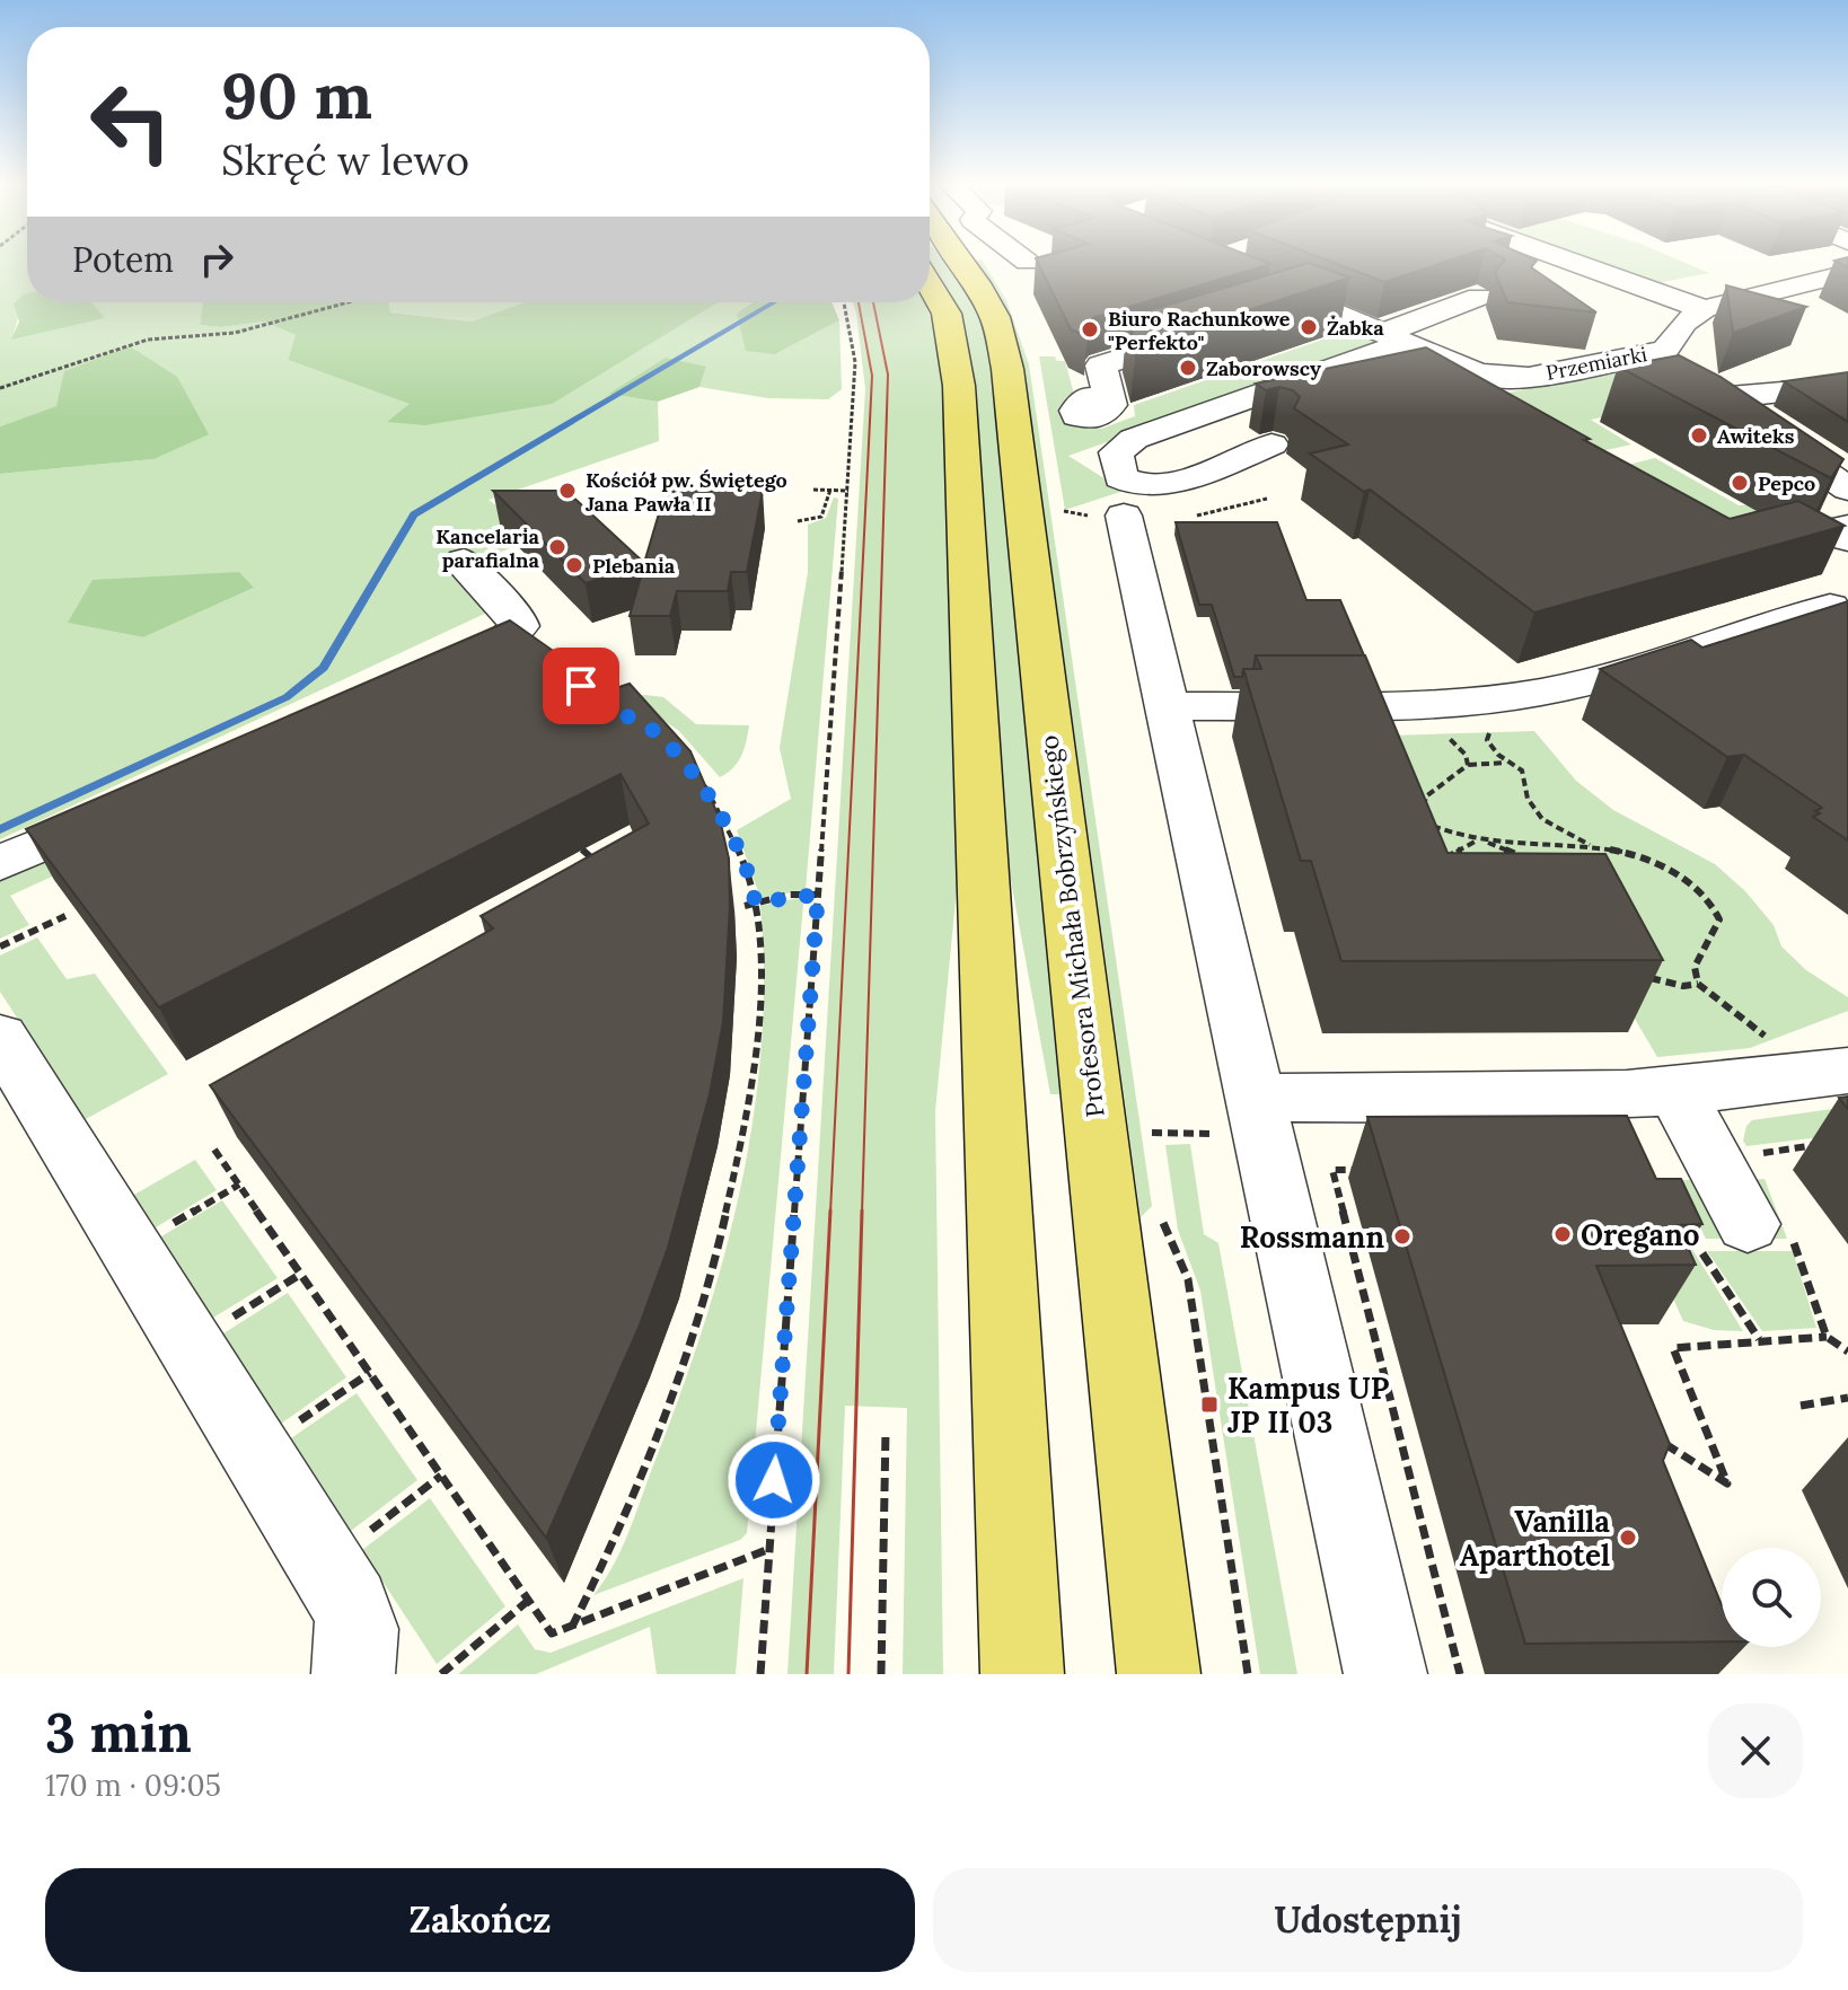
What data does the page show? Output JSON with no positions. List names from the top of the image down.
{
  "streets": {
    "main road": ["Profesora Michała Bobrzyńskiego"],
    "street": ["Przemiarki"]
  },
  "places": {
    "other": [
      "Żabka",
      "Biuro Rachunkowe \"Perfekto\"",
      "Zaborowscy",
      "Awiteks",
      "Pepco",
      "Kościół pw. Świętego Jana Pawła II",
      "Kancelaria parafialna",
      "Plebania",
      "Oregano",
      "Rossmann",
      "Vanilla Aparthotel"
    ],
    "transit": ["Kampus UP JP II 03"]
  },
  "page": {
    "turn": ["90 m", "Skręć w lewo"],
    "then": "Potem",
    "heading": ["3 min", "170 m · 09:05"],
    "buttons": ["Zakończ", "Udostępnij"]
  }
}
